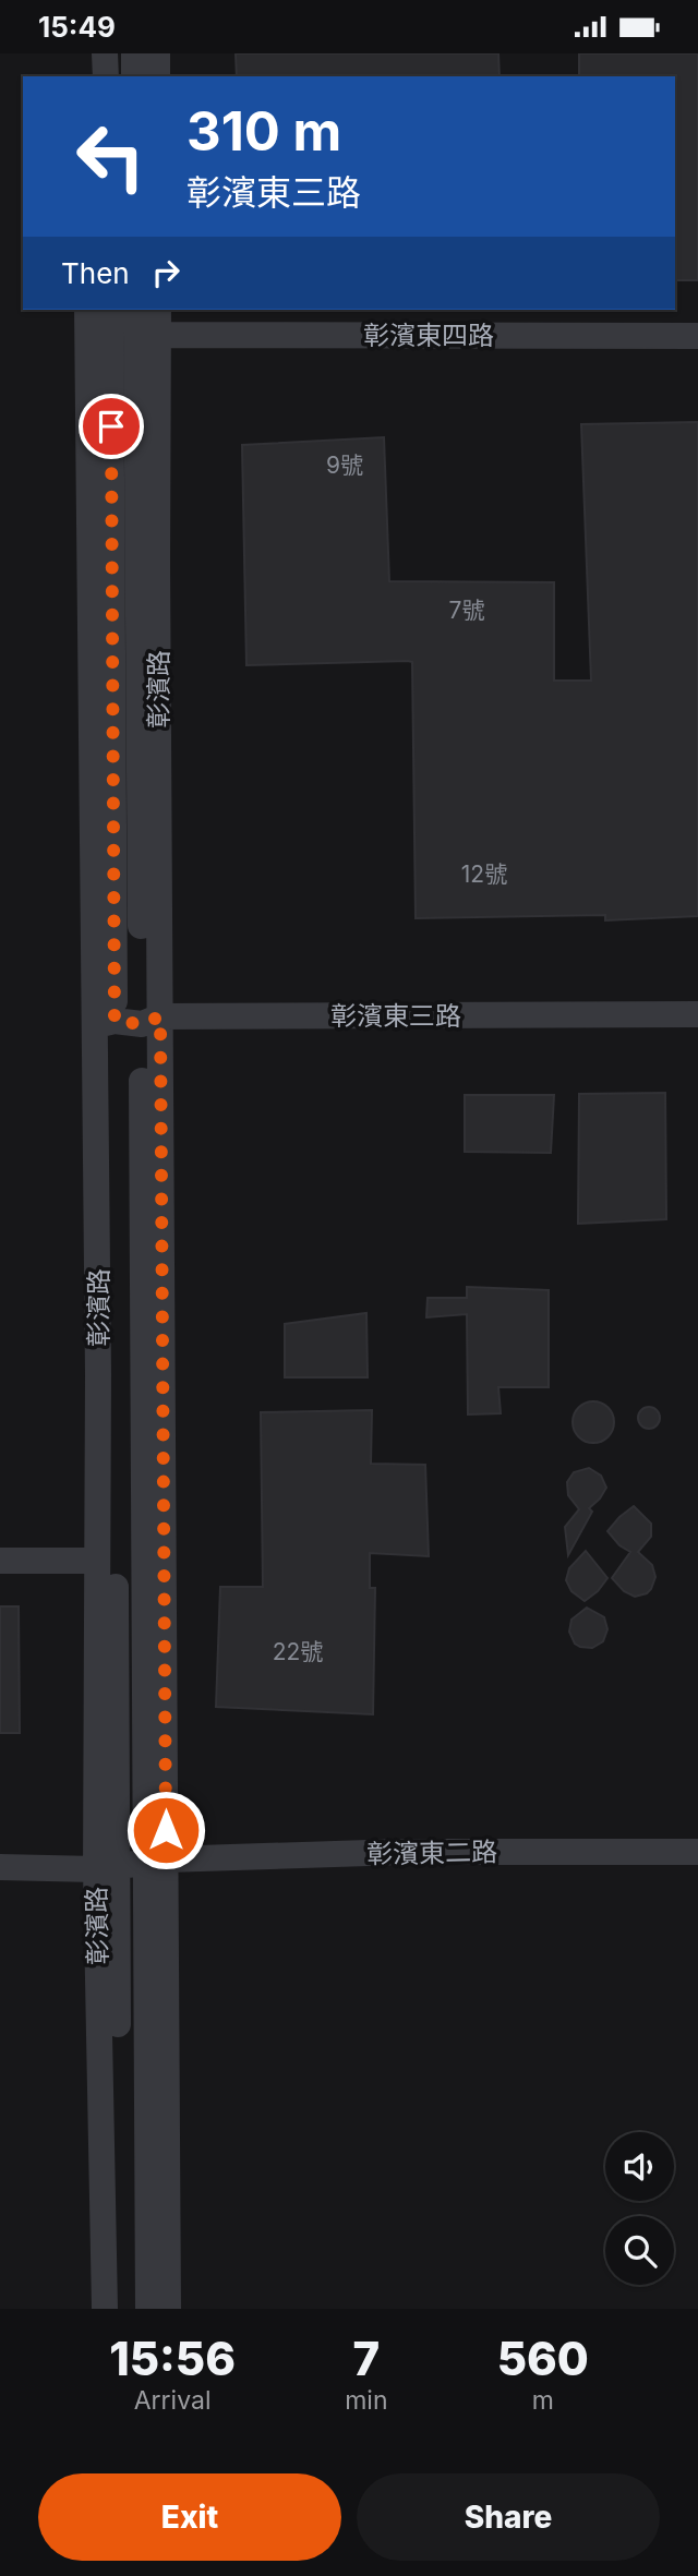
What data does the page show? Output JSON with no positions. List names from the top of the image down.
{
  "streets": {
    "street": [
      "彰濱東四路",
      "彰濱路",
      "彰濱東三路",
      "彰濱東二路"
    ]
  },
  "crossings": [
    ["彰濱東四路", "彰濱路"],
    ["彰濱路", "彰濱東三路"],
    ["彰濱路", "彰濱東二路"]
  ],
  "house_numbers": [
    "9號",
    "7號",
    "12號",
    "22號"
  ],
  "page": {
    "status": "15:49",
    "turn": ["310 m", "彰濱東三路"],
    "then": "Then",
    "eta": [
      "15:56",
      "Arrival",
      "7",
      "min",
      "560",
      "m"
    ],
    "buttons": ["Exit", "Share"]
  }
}
